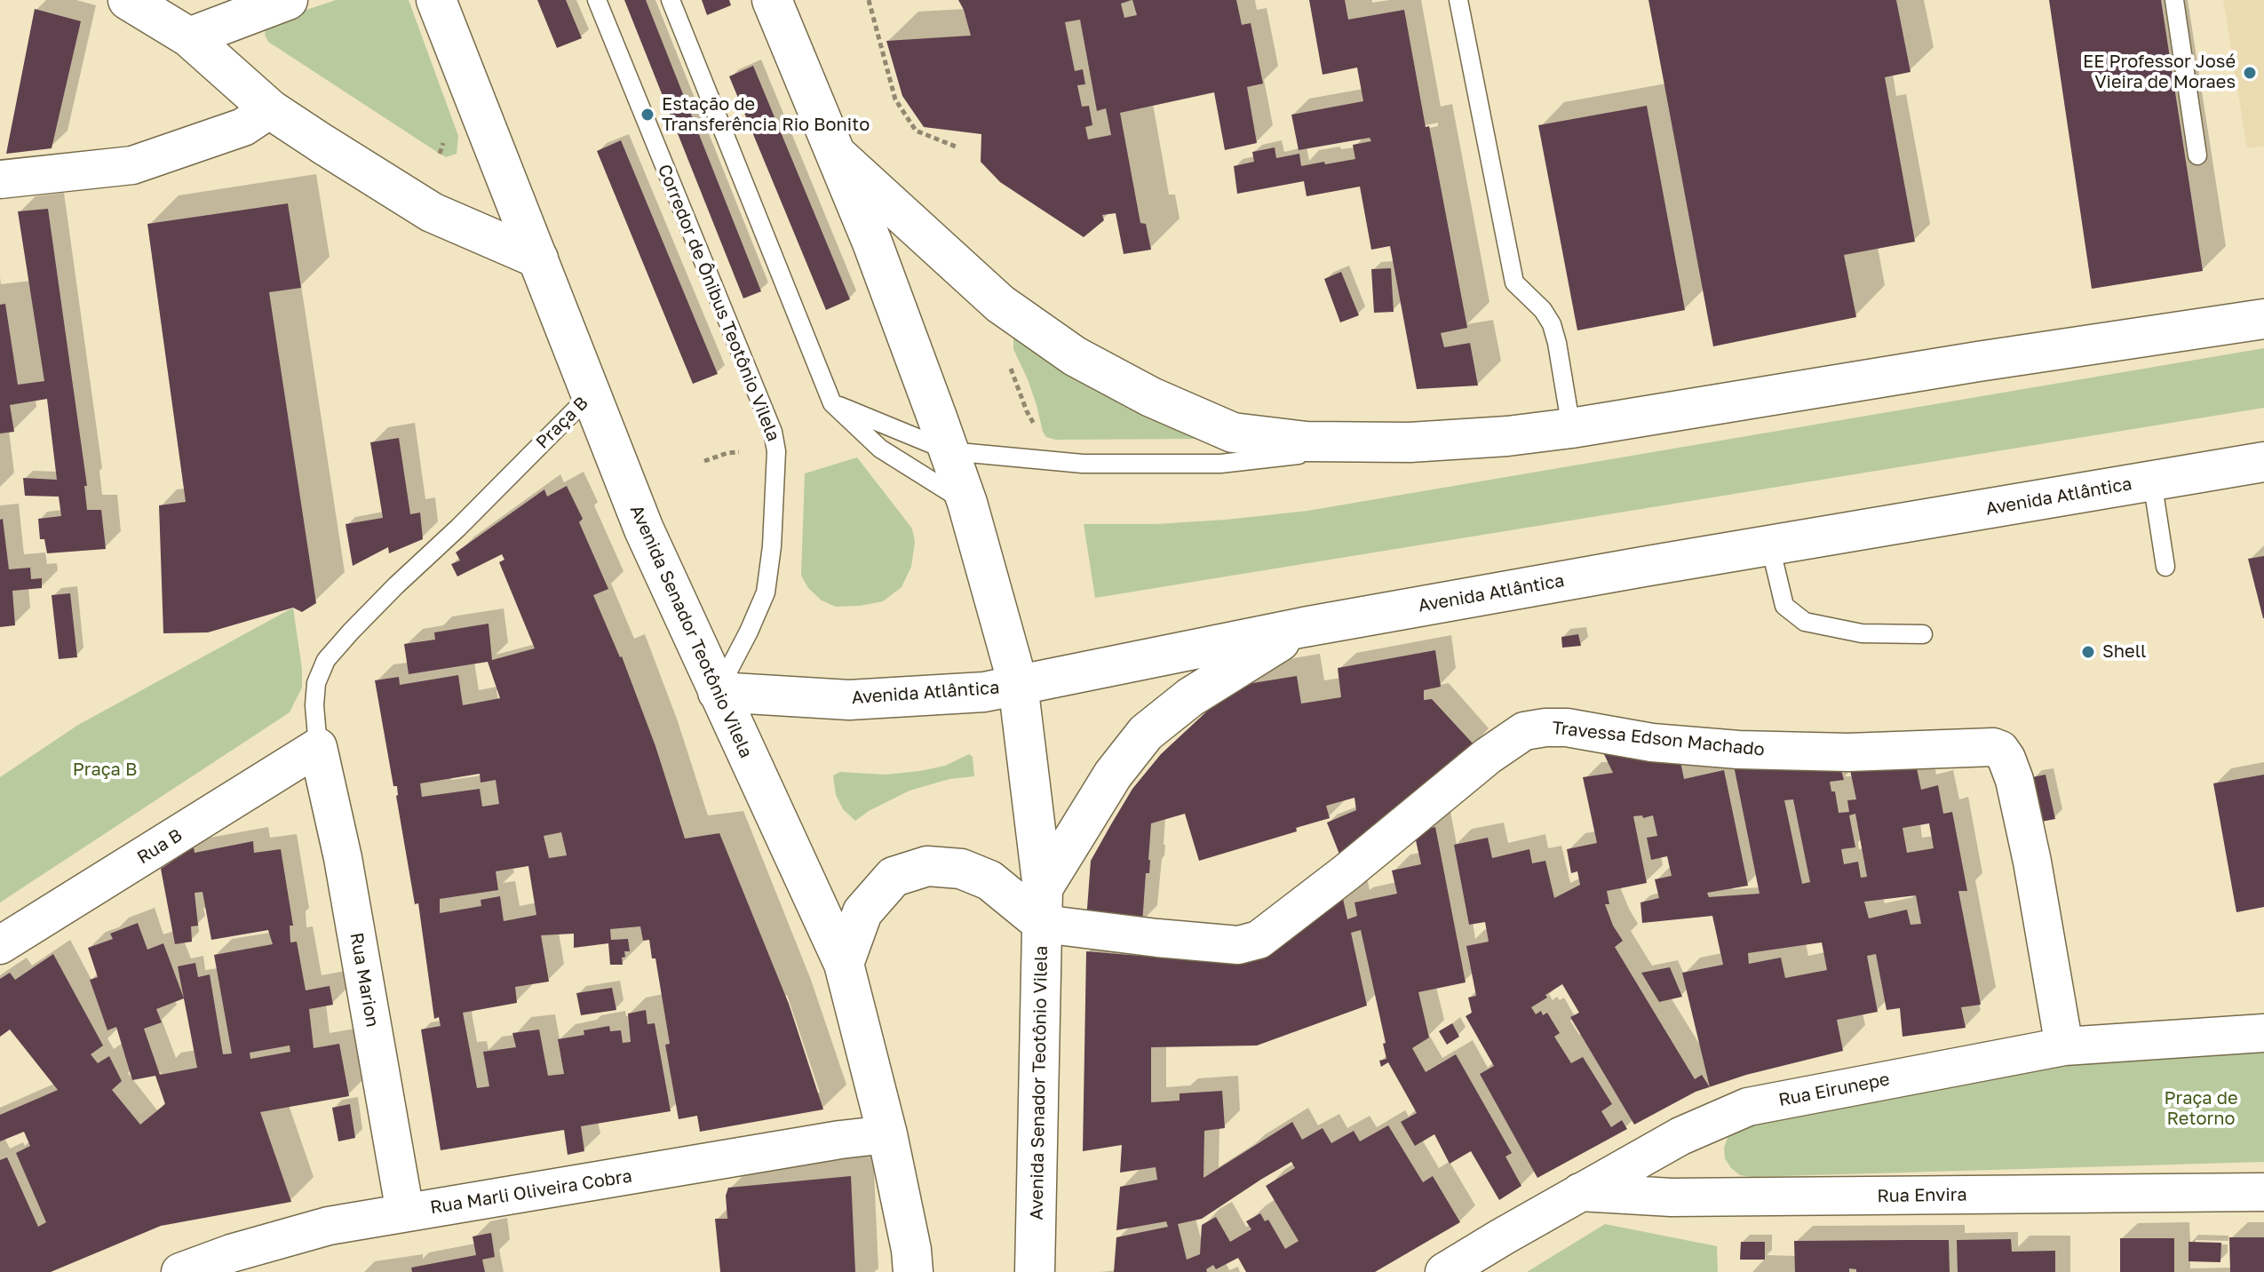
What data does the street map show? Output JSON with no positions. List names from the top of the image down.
{
  "streets": {
    "main road": ["Avenida Atlântica", "Avenida Senador Teotônio Vilela"],
    "street": [
      "Travessa Edson Machado",
      "Rua B",
      "Rua Marion",
      "Rua Eirunepe",
      "Rua Marli Oliveira Cobra",
      "Rua Envira"
    ],
    "lane": ["Corredor de Ônibus Teotônio Vilela", "Praça B"]
  },
  "crossings": [
    ["Corredor de Ônibus Teotônio Vilela", "Avenida Atlântica"],
    ["Corredor de Ônibus Teotônio Vilela", "Avenida Senador Teotônio Vilela"],
    ["Praça B", "Avenida Senador Teotônio Vilela"],
    ["Praça B", "Rua B"],
    ["Praça B", "Rua Marion"],
    ["Avenida Atlântica", "Avenida Senador Teotônio Vilela"],
    ["Avenida Senador Teotônio Vilela", "Travessa Edson Machado"],
    ["Avenida Senador Teotônio Vilela", "Rua Marli Oliveira Cobra"],
    ["Travessa Edson Machado", "Rua Eirunepe"],
    ["Rua B", "Rua Marion"],
    ["Rua Marion", "Rua Marli Oliveira Cobra"],
    ["Rua Eirunepe", "Rua Envira"]
  ],
  "parks": ["Praça B", "Praça de Retorno"],
  "places": ["EE Professor José Vieira de Moraes", "Estação de Transferência Rio Bonito", "Shell"]
}
